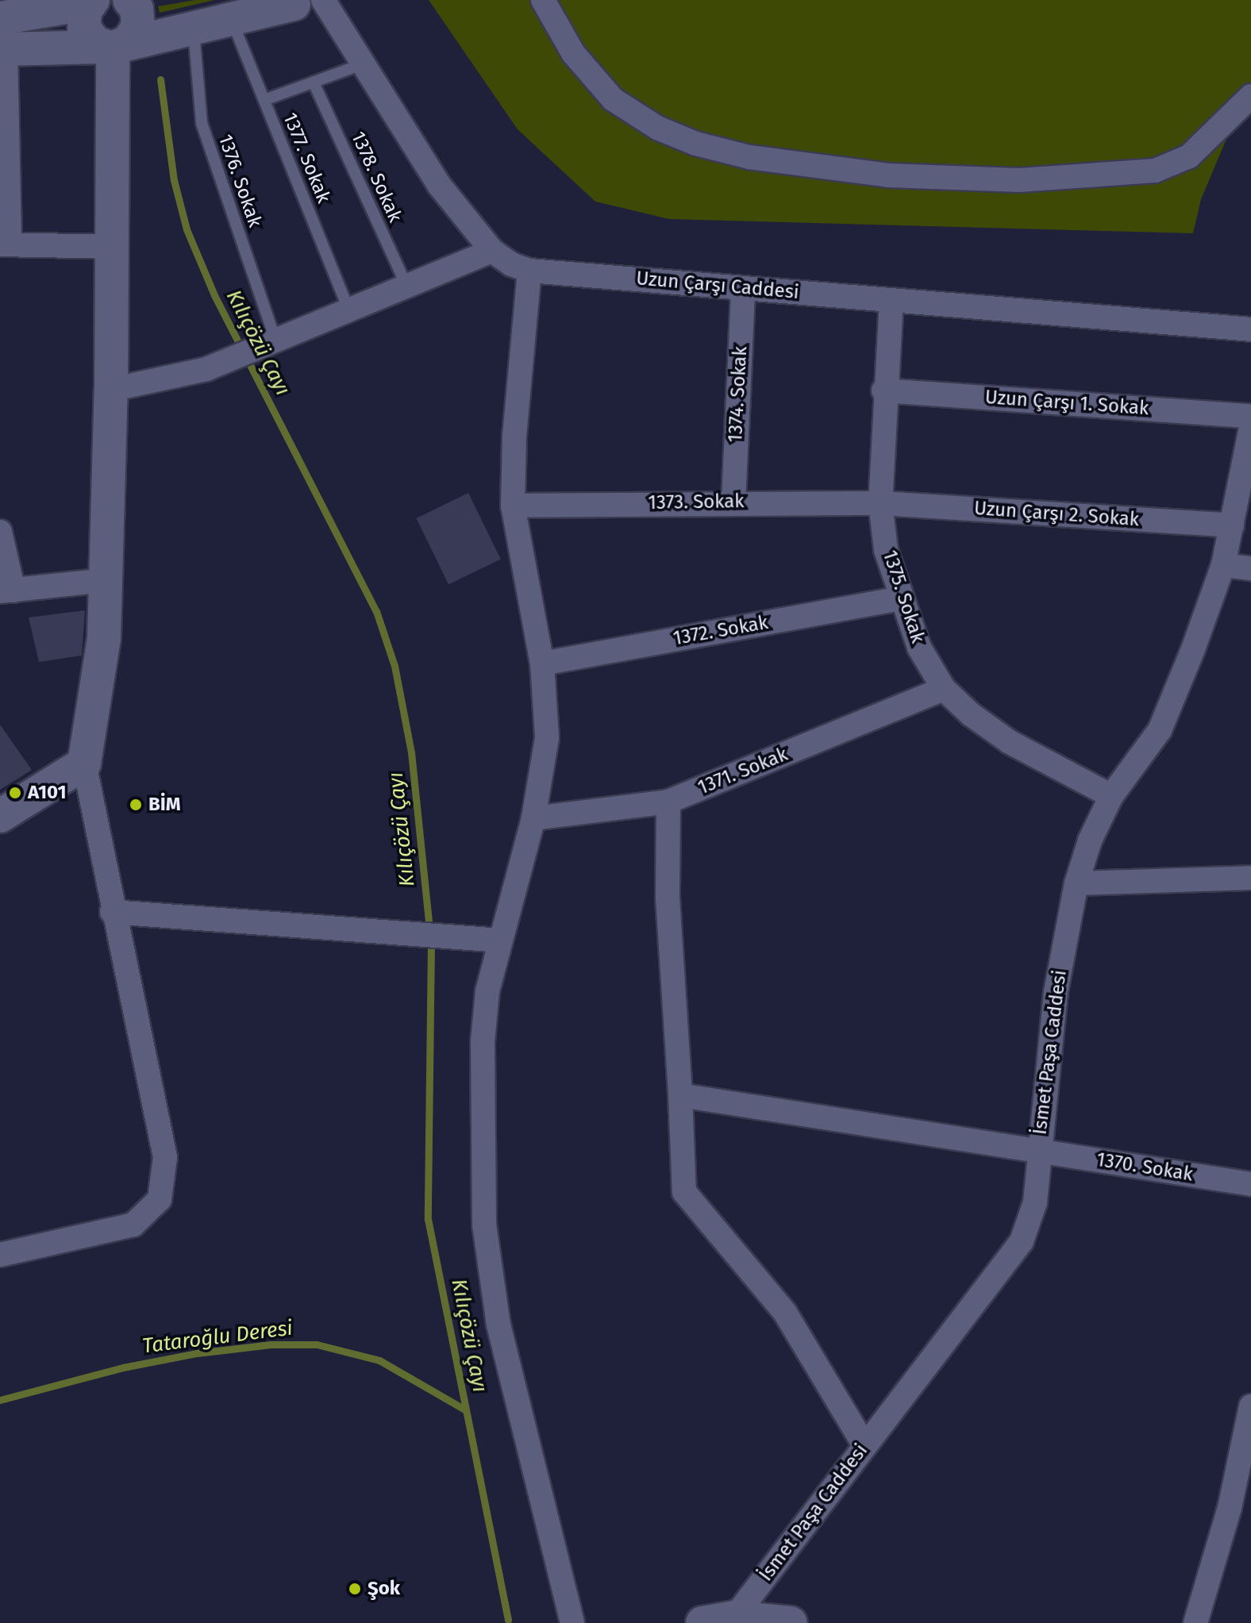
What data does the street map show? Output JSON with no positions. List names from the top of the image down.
{
  "streets": {
    "street": [
      "Uzun Çarşı Caddesi",
      "1374. Sokak",
      "Uzun Çarşı 1. Sokak",
      "1373. Sokak",
      "Uzun Çarşı 2. Sokak",
      "1375. Sokak",
      "1372. Sokak",
      "1371. Sokak",
      "İsmet Paşa Caddesi",
      "1370. Sokak"
    ],
    "lane": ["1377. Sokak", "1378. Sokak", "1376. Sokak"]
  },
  "crossings": [
    ["Uzun Çarşı Caddesi", "1374. Sokak"],
    ["Uzun Çarşı Caddesi", "1375. Sokak"],
    ["1374. Sokak", "1373. Sokak"],
    ["Uzun Çarşı 1. Sokak", "1375. Sokak"],
    ["1373. Sokak", "Uzun Çarşı 2. Sokak"],
    ["1373. Sokak", "1375. Sokak"],
    ["Uzun Çarşı 2. Sokak", "1375. Sokak"],
    ["Uzun Çarşı 2. Sokak", "İsmet Paşa Caddesi"],
    ["1375. Sokak", "1372. Sokak"],
    ["1375. Sokak", "1371. Sokak"],
    ["1375. Sokak", "İsmet Paşa Caddesi"],
    ["İsmet Paşa Caddesi", "1370. Sokak"]
  ],
  "water": ["Kılıçözü Çayı", "Tataroğlu Deresi"],
  "places": ["A101", "BİM", "Şok"]
}
